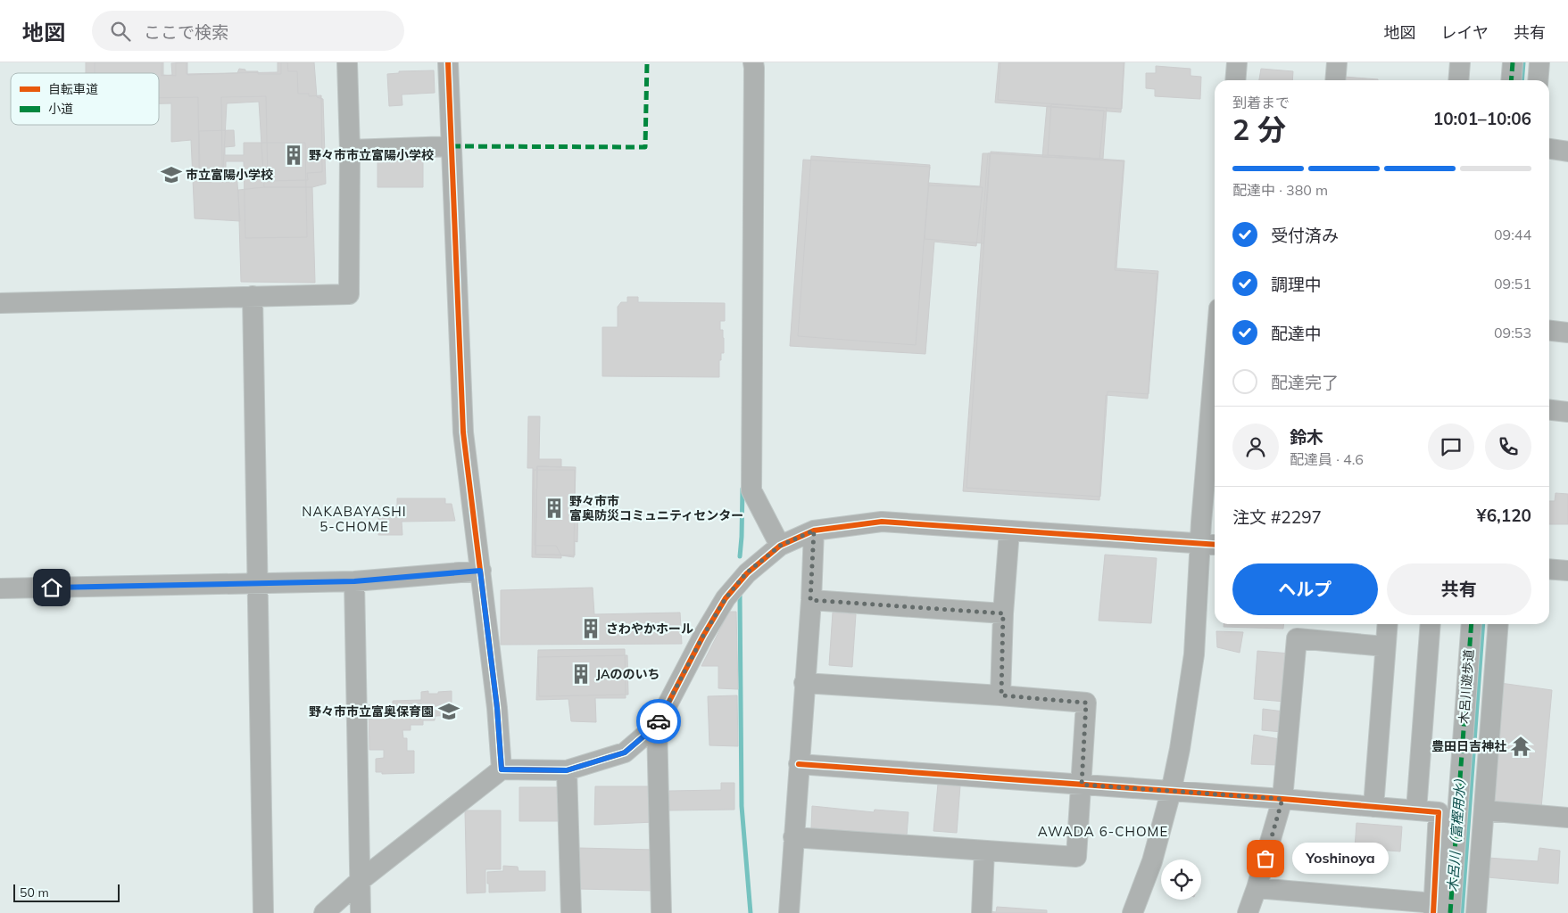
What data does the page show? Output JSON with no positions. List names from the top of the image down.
{
  "streets": {
    "street": ["木呂川遊歩道"]
  },
  "districts": ["NAKABAYASHI 5-CHOME", "AWADA 6-CHOME"],
  "water": ["木呂川（富樫用水）"],
  "places": {
    "building": [
      "野々市市立富陽小学校",
      "野々市市 富奥防災コミュニティセンター",
      "さわやかホール",
      "JAののいち"
    ],
    "school or university": ["市立富陽小学校", "野々市市立富奥保育園"],
    "temple": ["豊田日吉神社"],
    "other": ["Yoshinoya"]
  },
  "legend": ["自転車道", "小道"],
  "scale_bar": "50 m",
  "page": {
    "header": "地図",
    "search": "ここで検索",
    "nav": ["地図", "レイヤ", "共有"],
    "heading": ["2 分", "到着まで", "10:01–10:06"],
    "panel": [
      "鈴木",
      "配達員 · 4.6",
      "注文 #2297",
      "¥6,120"
    ],
    "bar": "配達中 · 380 m",
    "list": [
      ["受付済み", "09:44"],
      ["調理中", "09:51"],
      ["配達中", "09:53"],
      "配達完了"
    ],
    "buttons": ["ヘルプ", "共有"],
    "bubble": "Yoshinoya",
    "scale": "50 m"
  }
}
